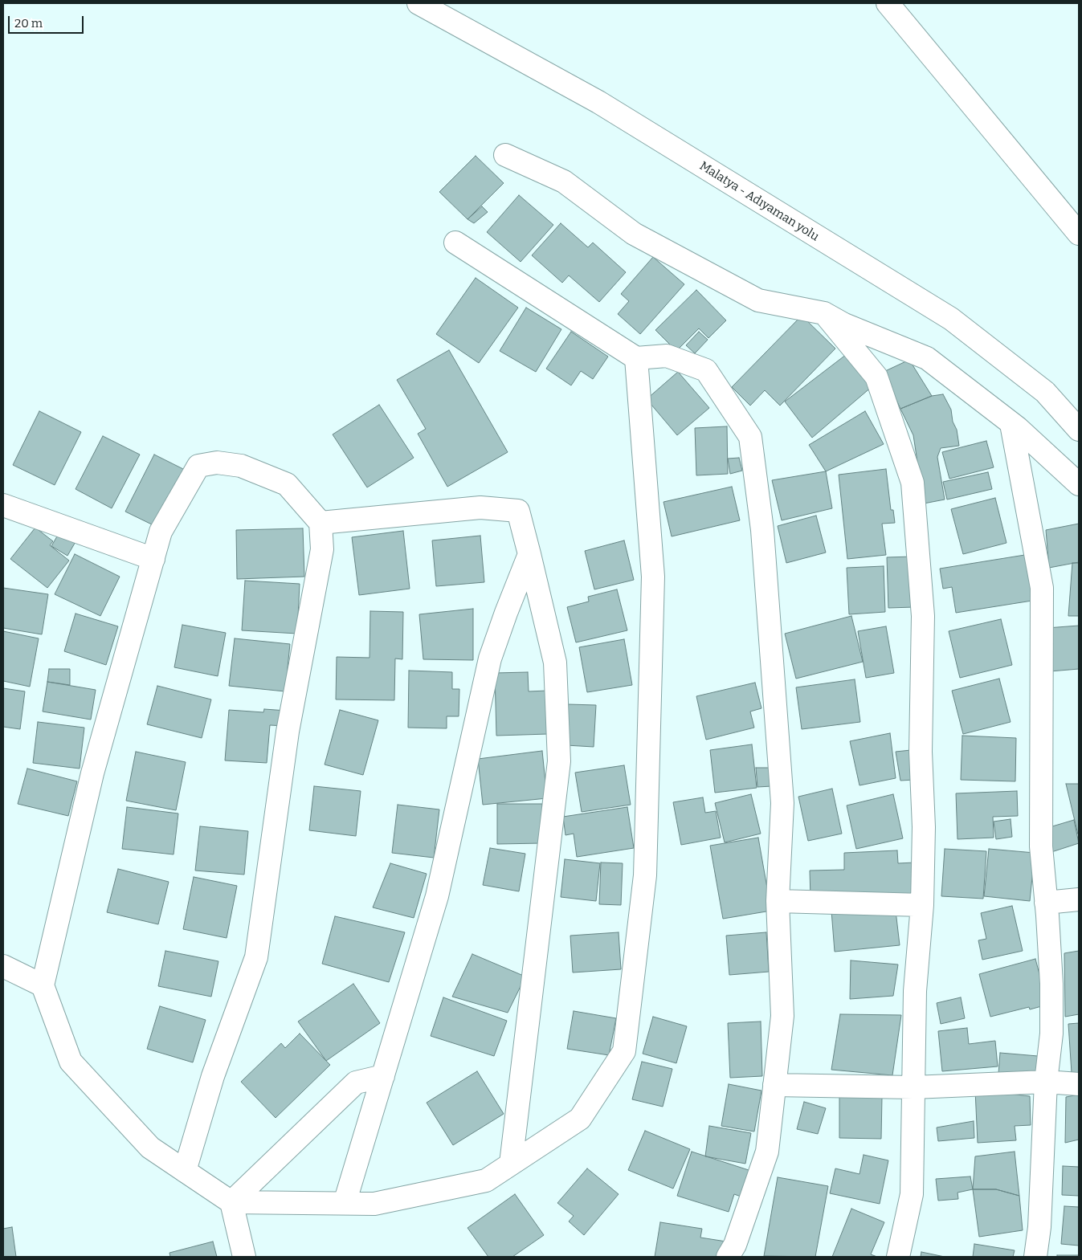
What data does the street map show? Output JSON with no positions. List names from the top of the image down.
{
  "streets": {
    "street": ["Malatya - Adıyaman yolu"]
  },
  "scale_bar": "20 m"
}
